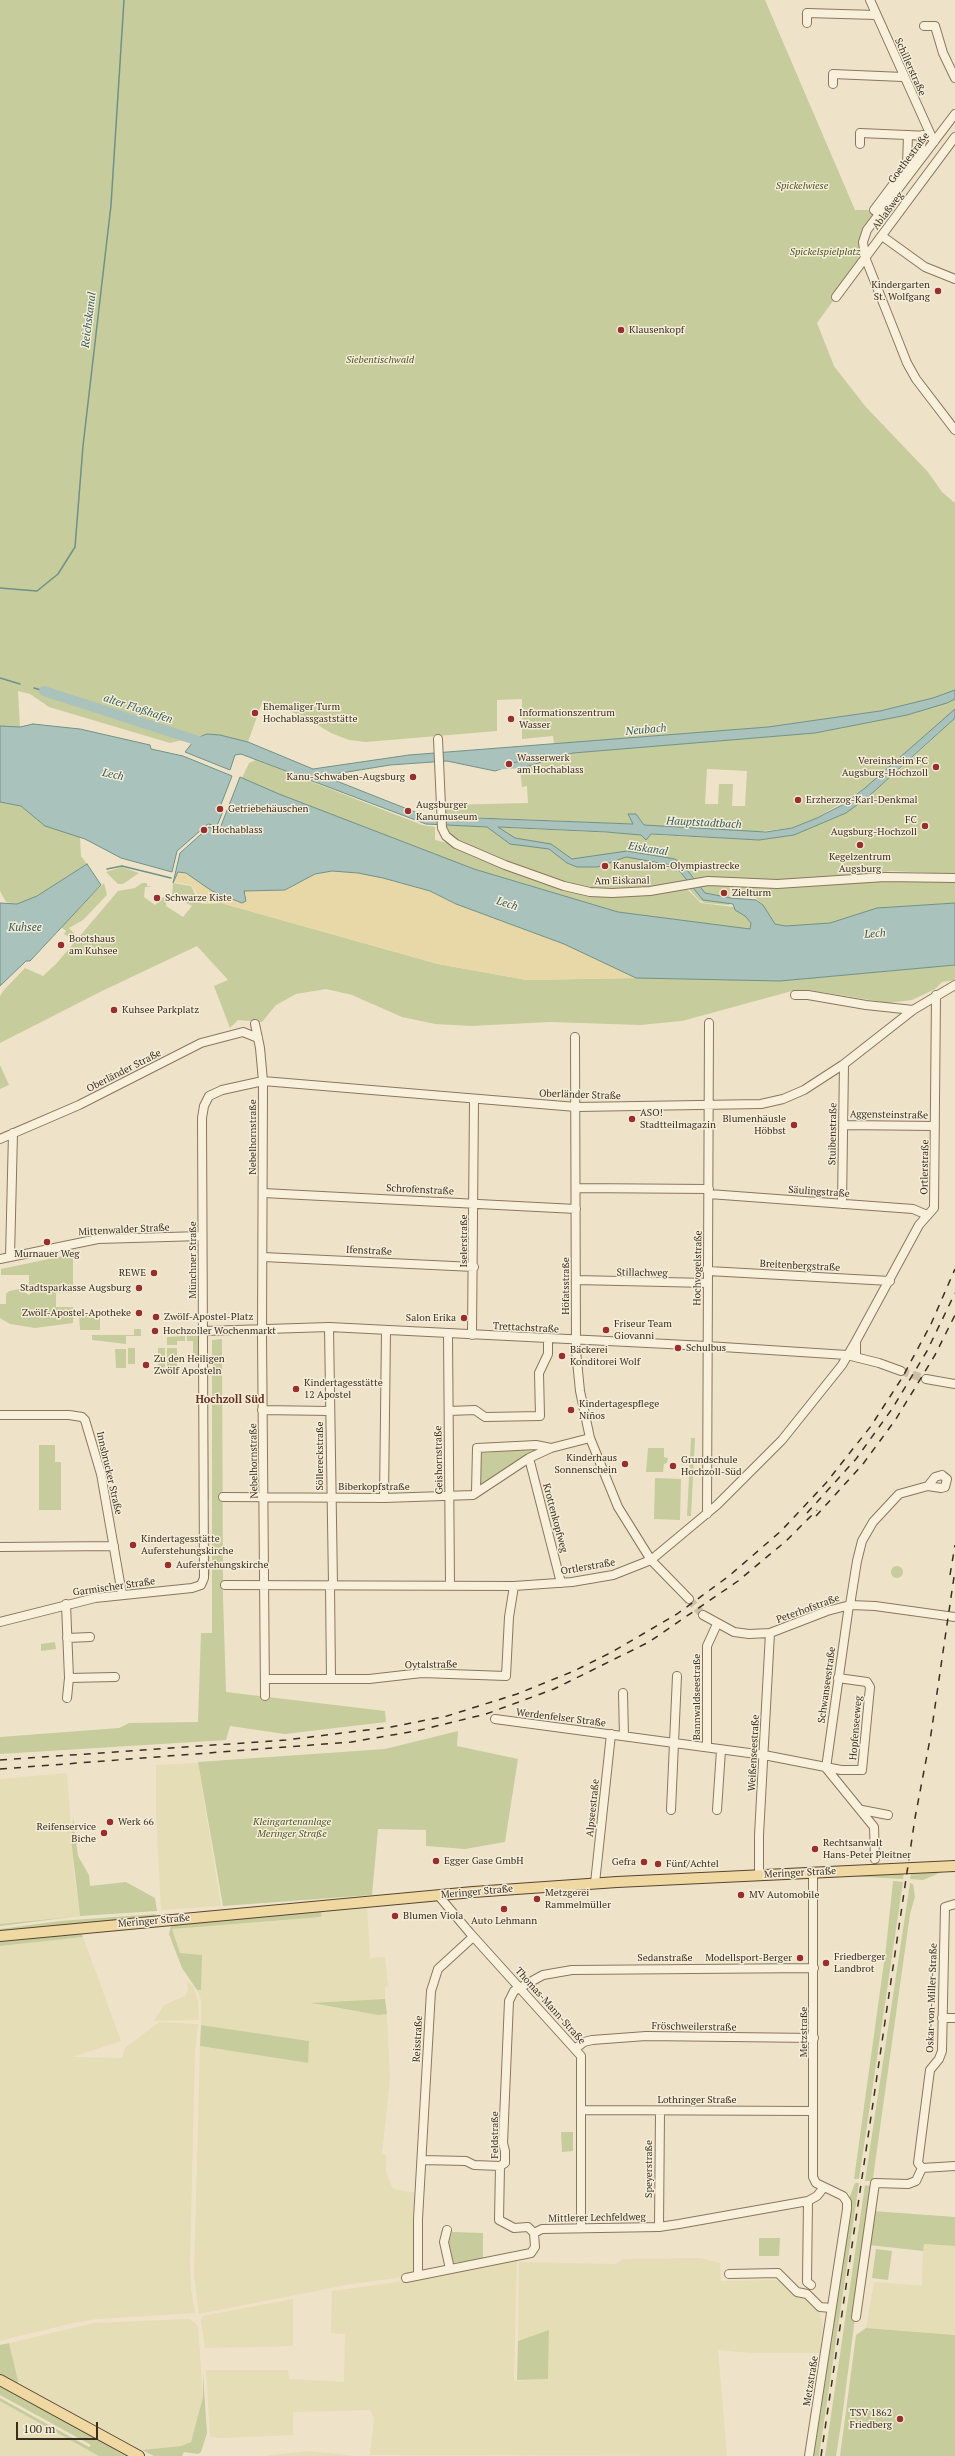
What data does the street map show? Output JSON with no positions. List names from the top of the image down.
{
  "streets": {
    "main road": ["Meringer Straße"],
    "street": [
      "Schillerstraße",
      "Goethestraße",
      "Ablaßweg",
      "Am Eiskanal",
      "Oberländer Straße",
      "Aggensteinstraße",
      "Stuibenstraße",
      "Nebelhornstraße",
      "Ortlerstraße",
      "Schrofenstraße",
      "Säulingstraße",
      "Mittenwalder Straße",
      "Iselerstraße",
      "Ifenstraße",
      "Münchner Straße",
      "Breitenbergstraße",
      "Hochvogelstraße",
      "Stillachweg",
      "Höfatsstraße",
      "Trettachstraße",
      "Söllereckstraße",
      "Geishornstraße",
      "Innsbrucker Straße",
      "Biberkopfstraße",
      "Krottenkopfweg",
      "Garmischer Straße",
      "Peterhofstraße",
      "Oytalstraße",
      "Schwanseestraße",
      "Bannwaldseestraße",
      "Werdenfelser Straße",
      "Hopfenseeweg",
      "Weißenseestraße",
      "Alpseestraße",
      "Sedanstraße",
      "Oskar-von-Miller-Straße",
      "Thomas-Mann-Straße",
      "Fröschweilerstraße",
      "Metzstraße",
      "Reisstraße",
      "Lothringer Straße",
      "Feldstraße",
      "Speyerstraße",
      "Mittlerer Lechfeldweg"
    ]
  },
  "crossings": [
    ["Schillerstraße", "Goethestraße"],
    ["Goethestraße", "Ablaßweg"],
    ["Oberländer Straße", "Stuibenstraße"],
    ["Oberländer Straße", "Nebelhornstraße"],
    ["Oberländer Straße", "Ortlerstraße"],
    ["Oberländer Straße", "Iselerstraße"],
    ["Oberländer Straße", "Münchner Straße"],
    ["Oberländer Straße", "Hochvogelstraße"],
    ["Oberländer Straße", "Höfatsstraße"],
    ["Aggensteinstraße", "Stuibenstraße"],
    ["Aggensteinstraße", "Ortlerstraße"],
    ["Stuibenstraße", "Säulingstraße"],
    ["Nebelhornstraße", "Ortlerstraße"],
    ["Nebelhornstraße", "Schrofenstraße"],
    ["Nebelhornstraße", "Ifenstraße"],
    ["Nebelhornstraße", "Münchner Straße"],
    ["Nebelhornstraße", "Trettachstraße"],
    ["Nebelhornstraße", "Biberkopfstraße"],
    ["Nebelhornstraße", "Oytalstraße"],
    ["Ortlerstraße", "Säulingstraße"],
    ["Ortlerstraße", "Breitenbergstraße"],
    ["Ortlerstraße", "Hochvogelstraße"],
    ["Ortlerstraße", "Höfatsstraße"],
    ["Ortlerstraße", "Trettachstraße"],
    ["Ortlerstraße", "Söllereckstraße"],
    ["Ortlerstraße", "Geishornstraße"],
    ["Ortlerstraße", "Krottenkopfweg"],
    ["Ortlerstraße", "Oytalstraße"],
    ["Schrofenstraße", "Iselerstraße"],
    ["Schrofenstraße", "Höfatsstraße"],
    ["Säulingstraße", "Hochvogelstraße"],
    ["Säulingstraße", "Höfatsstraße"],
    ["Mittenwalder Straße", "Münchner Straße"],
    ["Iselerstraße", "Ifenstraße"],
    ["Iselerstraße", "Trettachstraße"],
    ["Münchner Straße", "Trettachstraße"],
    ["Münchner Straße", "Garmischer Straße"],
    ["Breitenbergstraße", "Hochvogelstraße"],
    ["Hochvogelstraße", "Stillachweg"],
    ["Hochvogelstraße", "Trettachstraße"],
    ["Stillachweg", "Höfatsstraße"],
    ["Höfatsstraße", "Trettachstraße"],
    ["Höfatsstraße", "Biberkopfstraße"],
    ["Trettachstraße", "Söllereckstraße"],
    ["Trettachstraße", "Geishornstraße"],
    ["Söllereckstraße", "Biberkopfstraße"],
    ["Söllereckstraße", "Oytalstraße"],
    ["Geishornstraße", "Biberkopfstraße"],
    ["Innsbrucker Straße", "Garmischer Straße"],
    ["Biberkopfstraße", "Krottenkopfweg"],
    ["Peterhofstraße", "Schwanseestraße"],
    ["Peterhofstraße", "Bannwaldseestraße"],
    ["Peterhofstraße", "Weißenseestraße"],
    ["Schwanseestraße", "Werdenfelser Straße"],
    ["Schwanseestraße", "Hopfenseeweg"],
    ["Bannwaldseestraße", "Werdenfelser Straße"],
    ["Werdenfelser Straße", "Hopfenseeweg"],
    ["Werdenfelser Straße", "Weißenseestraße"],
    ["Werdenfelser Straße", "Alpseestraße"],
    ["Weißenseestraße", "Meringer Straße"],
    ["Alpseestraße", "Meringer Straße"],
    ["Meringer Straße", "Thomas-Mann-Straße"],
    ["Meringer Straße", "Metzstraße"],
    ["Sedanstraße", "Thomas-Mann-Straße"],
    ["Sedanstraße", "Metzstraße"],
    ["Sedanstraße", "Feldstraße"],
    ["Thomas-Mann-Straße", "Fröschweilerstraße"],
    ["Thomas-Mann-Straße", "Reisstraße"],
    ["Thomas-Mann-Straße", "Lothringer Straße"],
    ["Thomas-Mann-Straße", "Feldstraße"],
    ["Thomas-Mann-Straße", "Mittlerer Lechfeldweg"],
    ["Fröschweilerstraße", "Metzstraße"],
    ["Metzstraße", "Lothringer Straße"],
    ["Lothringer Straße", "Speyerstraße"],
    ["Feldstraße", "Mittlerer Lechfeldweg"],
    ["Speyerstraße", "Mittlerer Lechfeldweg"]
  ],
  "districts": ["Hochzoll Süd"],
  "water": [
    "Reichskanal",
    "alter Floßhafen",
    "Neubach",
    "Lech",
    "Hauptstadtbach",
    "Eiskanal",
    "Kuhsee"
  ],
  "parks": [
    "Spickelwiese",
    "Spickelspielplatz",
    "Siebentischwald",
    "Kleingartenanlage Meringer Straße"
  ],
  "places": [
    "Kindergarten St. Wolfgang",
    "Klausenkopf",
    "Ehemaliger Turm Hochablassgaststätte",
    "Informationszentrum Wasser",
    "Wasserwerk am Hochablass",
    "Vereinsheim FC Augsburg-Hochzoll",
    "Kanu-Schwaben-Augsburg",
    "Erzherzog-Karl-Denkmal",
    "Getriebehäuschen",
    "Augsburger Kanumuseum",
    "FC Augsburg-Hochzoll",
    "Hochablass",
    "Kegelzentrum Augsburg",
    "Kanuslalom-Olympiastrecke",
    "Zielturm",
    "Schwarze Kiste",
    "Bootshaus am Kuhsee",
    "Kuhsee Parkplatz",
    "ASO! Stadtteilmagazin",
    "Blumenhäusle Höbbst",
    "Murnauer Weg",
    "REWE",
    "Stadtsparkasse Augsburg",
    "Zwölf-Apostel-Apotheke",
    "Zwölf-Apostel-Platz",
    "Salon Erika",
    "Friseur Team Giovanni",
    "Hochzoller Wochenmarkt",
    "Schulbus",
    "Bäckerei Konditorei Wolf",
    "Zu den Heiligen Zwölf Aposteln",
    "Kindertagesstätte 12 Apostel",
    "Kindertagespflege Niños",
    "Kinderhaus Sonnenschein",
    "Grundschule Hochzoll-Süd",
    "Kindertagesstätte Auferstehungskirche",
    "Auferstehungskirche",
    "Werk 66",
    "Reifenservice Biche",
    "Rechtsanwalt Hans-Peter Pleitner",
    "Egger Gase GmbH",
    "Gefra",
    "Fünf/Achtel",
    "MV Automobile",
    "Metzgerei Rammelmüller",
    "Auto Lehmann",
    "Blumen Viola",
    "Modellsport-Berger",
    "Friedberger Landbrot",
    "TSV 1862 Friedberg"
  ],
  "scale_bar": "100 m"
}
